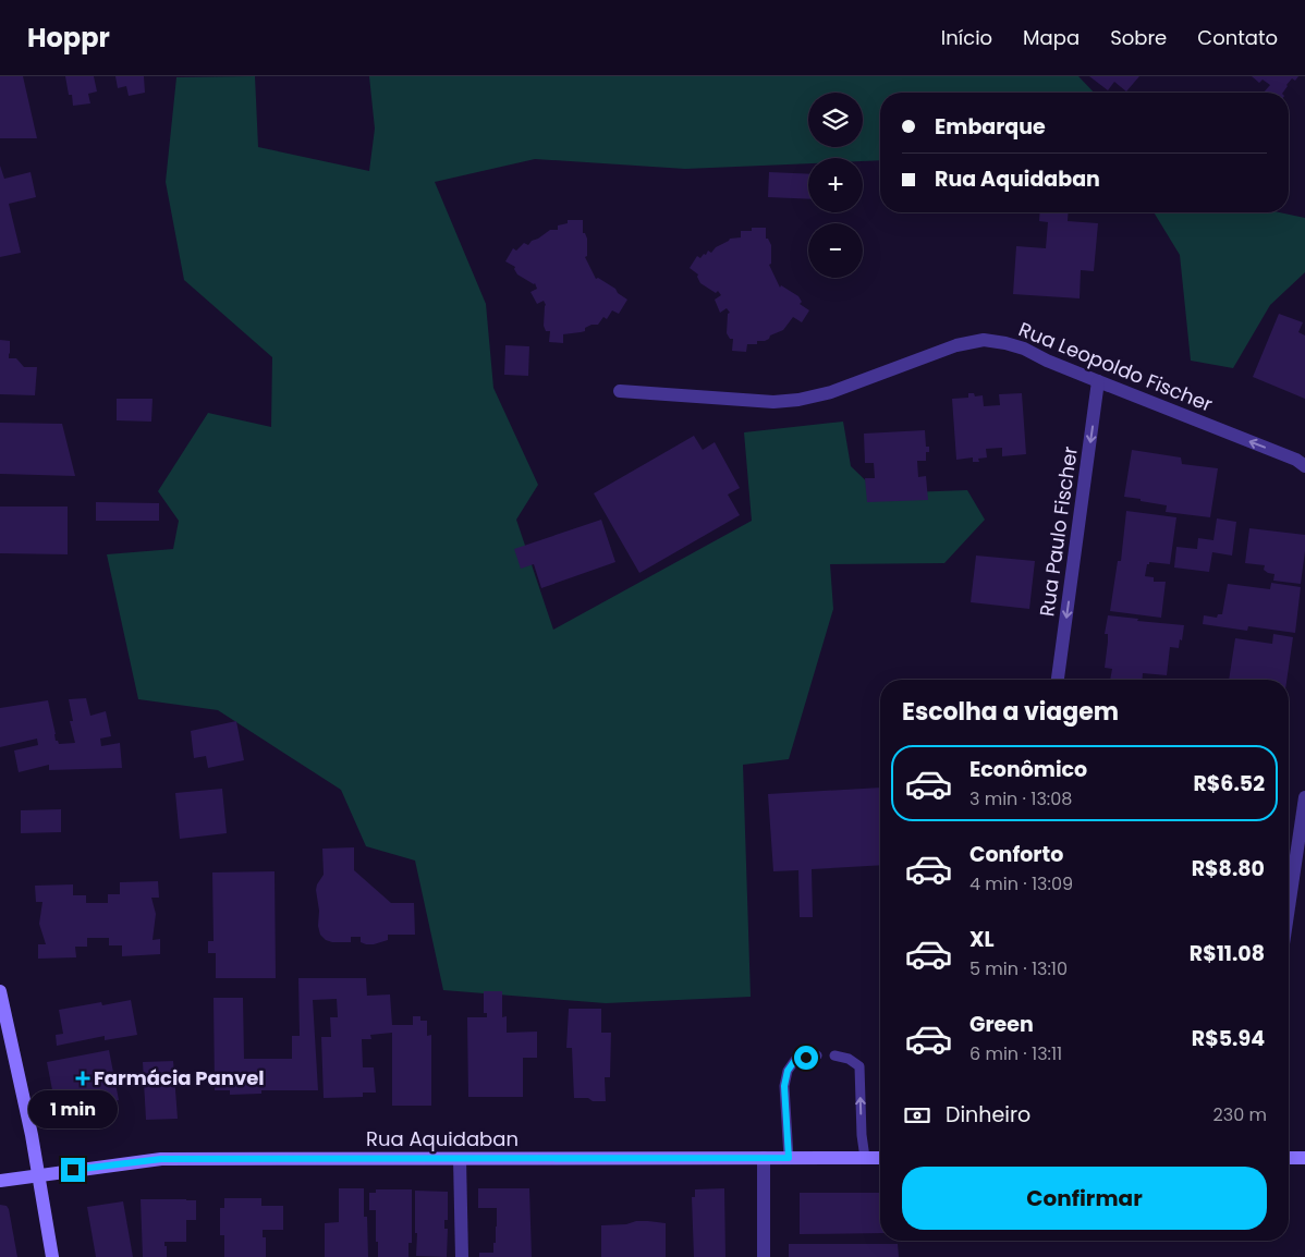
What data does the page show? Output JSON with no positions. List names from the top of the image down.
{
  "streets": {
    "street": ["Rua Leopoldo Fischer", "Rua Paulo Fischer", "Rua Aquidaban"]
  },
  "crossings": [
    ["Rua Leopoldo Fischer", "Rua Paulo Fischer"]
  ],
  "one_way": ["Rua Paulo Fischer"],
  "places": {
    "health": ["Farmácia Panvel"]
  },
  "page": {
    "header": "Hoppr",
    "nav": [
      "Início",
      "Mapa",
      "Sobre",
      "Contato"
    ],
    "map_buttons": ["+", "−"],
    "banner": ["Embarque", "Rua Aquidaban"],
    "heading": "Escolha a viagem",
    "list": [
      {
        "name": "Econômico",
        "note": "3 min · 13:08",
        "value": "R$6.52"
      },
      {
        "name": "Conforto",
        "note": "4 min · 13:09",
        "value": "R$8.80"
      },
      {
        "name": "XL",
        "note": "5 min · 13:10",
        "value": "R$11.08"
      },
      {
        "name": "Green",
        "note": "6 min · 13:11",
        "value": "R$5.94"
      }
    ],
    "pay": ["Dinheiro", "230 m"],
    "bubble": "1 min",
    "buttons": "Confirmar"
  }
}
